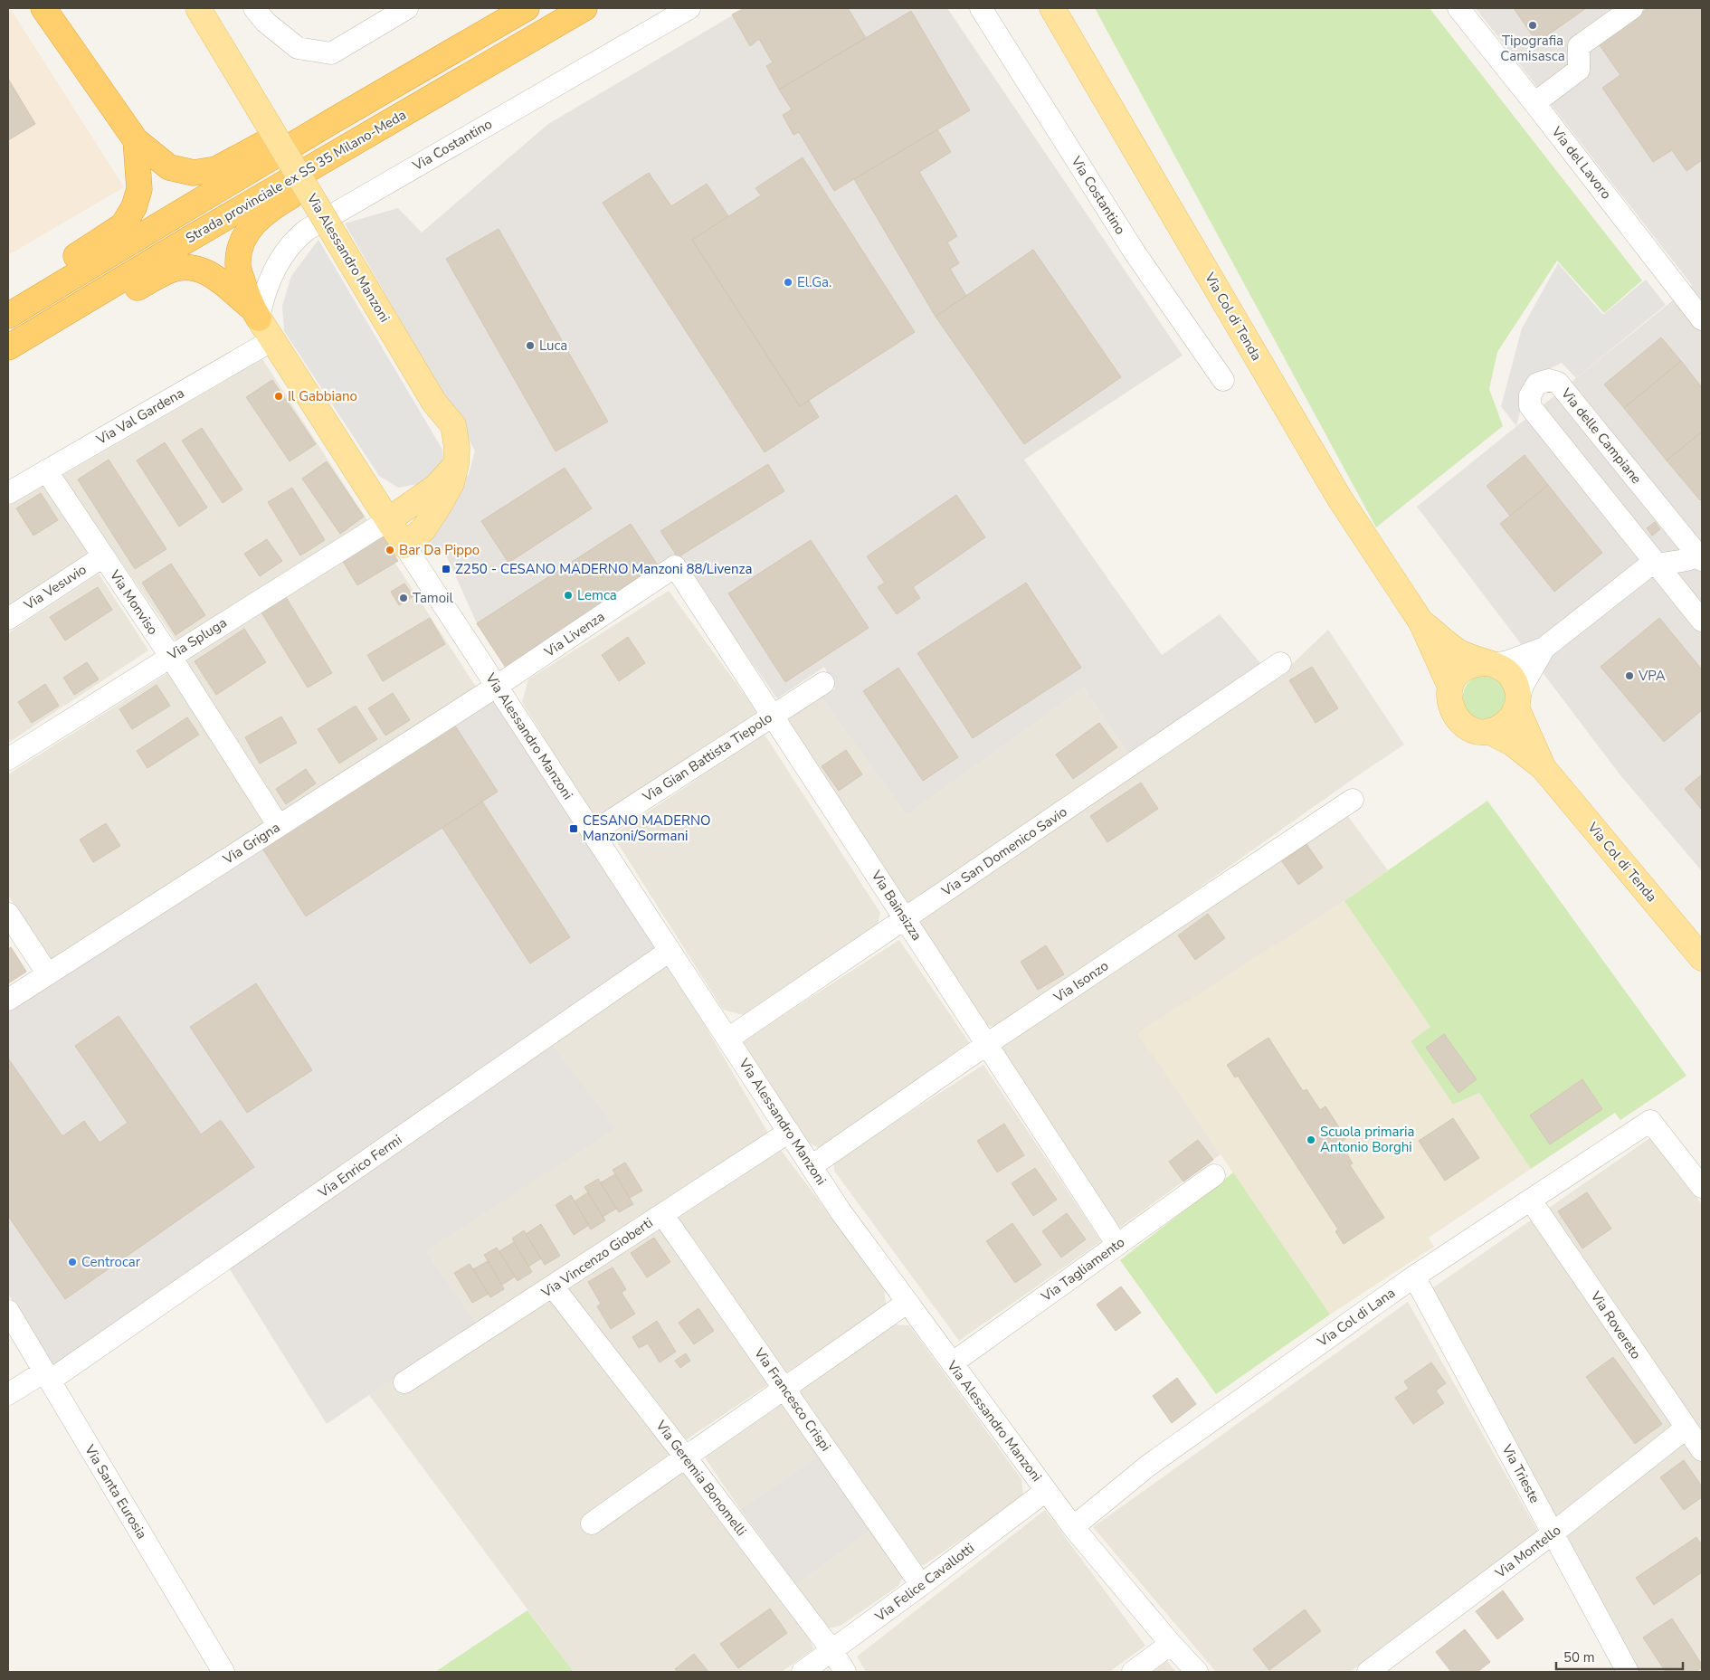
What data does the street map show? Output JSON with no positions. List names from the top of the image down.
{
  "streets": {
    "highway": ["Strada provinciale ex SS 35 Milano-Meda"],
    "main road": ["Via Alessandro Manzoni", "Via Col di Tenda"],
    "street": [
      "Via Costantino",
      "Via del Lavoro",
      "Via Val Gardena",
      "Via delle Campiane",
      "Via Vesuvio",
      "Via Monviso",
      "Via Livenza",
      "Via Spluga",
      "Via Gian Battista Tiepolo",
      "Via Grigna",
      "Via San Domenico Savio",
      "Via Bainsizza",
      "Via Isonzo",
      "Via Enrico Fermi",
      "Via Vincenzo Gioberti",
      "Via Tagliamento",
      "Via Col di Lana",
      "Via Rovereto",
      "Via Francesco Crispi",
      "Via Trieste",
      "Via Geremia Bonomelli",
      "Via Santa Eurosia",
      "Via Montello",
      "Via Felice Cavallotti"
    ]
  },
  "crossings": [
    ["Via Costantino", "Via Alessandro Manzoni"],
    ["Via Alessandro Manzoni", "Via Val Gardena"],
    ["Via Alessandro Manzoni", "Via Livenza"],
    ["Via Alessandro Manzoni", "Via Spluga"],
    ["Via Alessandro Manzoni", "Via Gian Battista Tiepolo"],
    ["Via Alessandro Manzoni", "Via Grigna"],
    ["Via Alessandro Manzoni", "Via San Domenico Savio"],
    ["Via Alessandro Manzoni", "Via Isonzo"],
    ["Via Alessandro Manzoni", "Via Enrico Fermi"],
    ["Via Alessandro Manzoni", "Via Vincenzo Gioberti"],
    ["Via Alessandro Manzoni", "Via Tagliamento"],
    ["Via Alessandro Manzoni", "Via Col di Lana"],
    ["Via Alessandro Manzoni", "Via Felice Cavallotti"],
    ["Via Col di Tenda", "Via delle Campiane"],
    ["Via Val Gardena", "Via Monviso"],
    ["Via Vesuvio", "Via Monviso"],
    ["Via Monviso", "Via Spluga"],
    ["Via Monviso", "Via Grigna"],
    ["Via Livenza", "Via Grigna"],
    ["Via Livenza", "Via Bainsizza"],
    ["Via Gian Battista Tiepolo", "Via Bainsizza"],
    ["Via San Domenico Savio", "Via Bainsizza"],
    ["Via Bainsizza", "Via Isonzo"],
    ["Via Bainsizza", "Via Tagliamento"],
    ["Via Enrico Fermi", "Via Santa Eurosia"],
    ["Via Vincenzo Gioberti", "Via Francesco Crispi"],
    ["Via Vincenzo Gioberti", "Via Geremia Bonomelli"],
    ["Via Col di Lana", "Via Rovereto"],
    ["Via Col di Lana", "Via Trieste"],
    ["Via Rovereto", "Via Montello"],
    ["Via Francesco Crispi", "Via Felice Cavallotti"],
    ["Via Trieste", "Via Montello"],
    ["Via Geremia Bonomelli", "Via Felice Cavallotti"]
  ],
  "places": {
    "other": [
      "Tipografia Camisasca",
      "El.Ga.",
      "Luca",
      "Il Gabbiano",
      "Bar Da Pippo",
      "Lemca",
      "Tamoil",
      "VPA",
      "Scuola primaria Antonio Borghi",
      "Centrocar"
    ],
    "transit": ["Z250 - CESANO MADERNO Manzoni 88/Livenza", "CESANO MADERNO Manzoni/Sormani"]
  },
  "scale_bar": "50 m"
}
